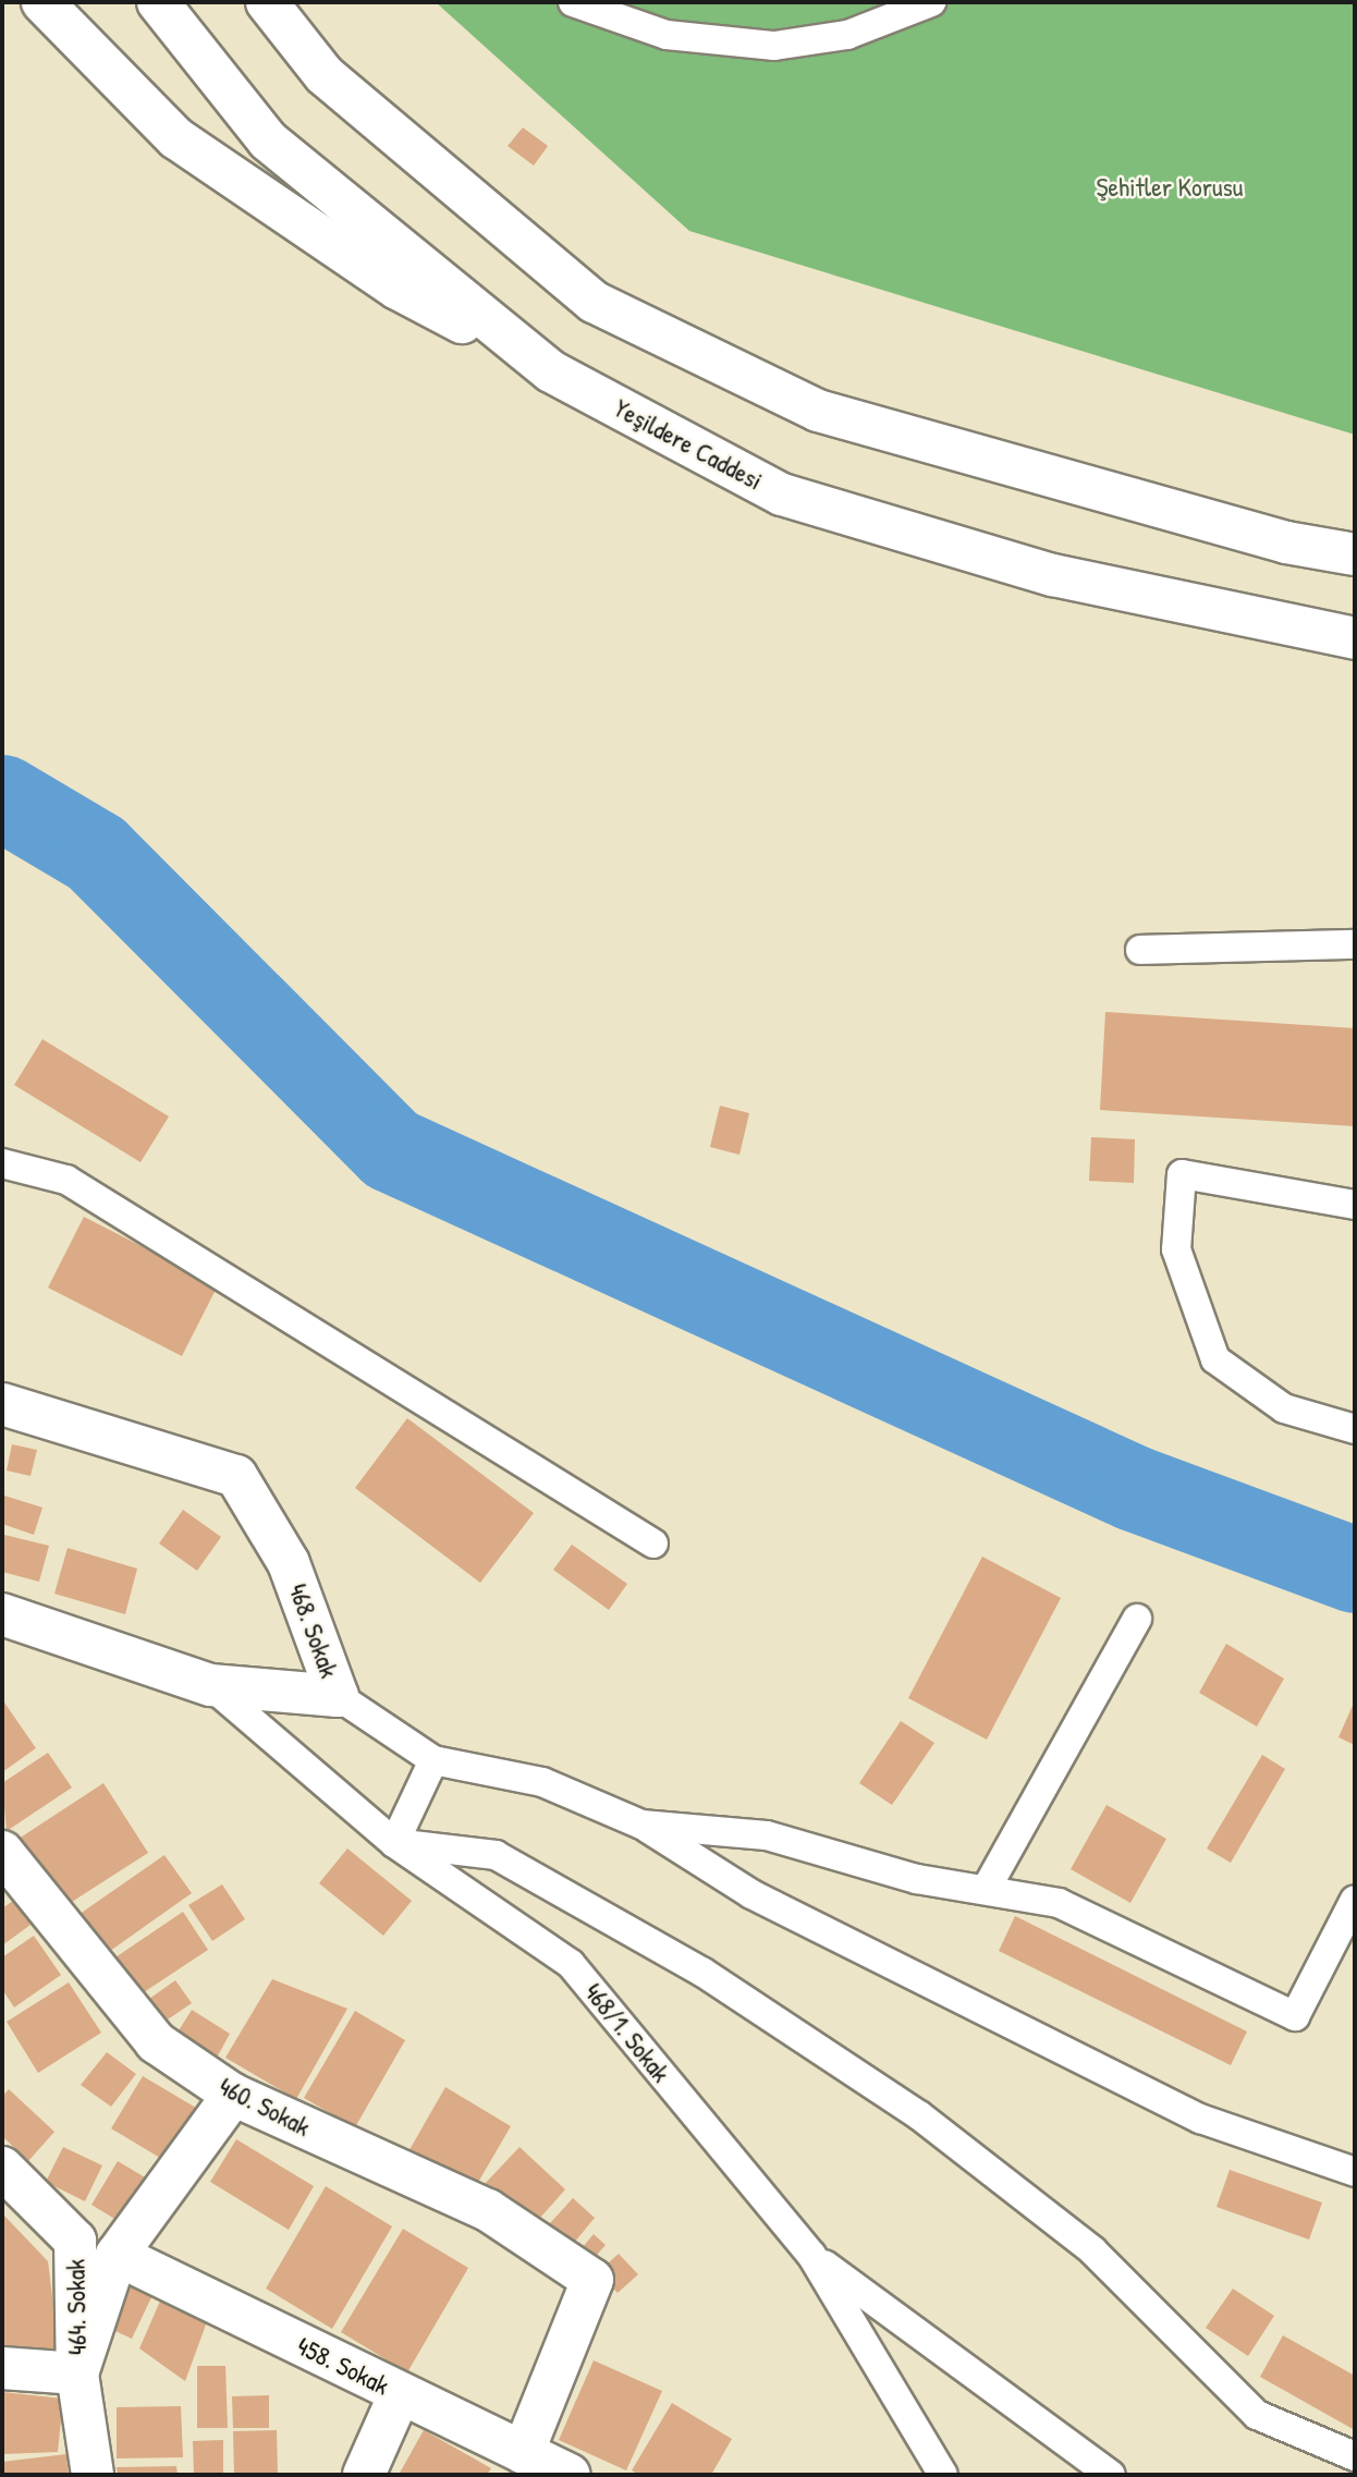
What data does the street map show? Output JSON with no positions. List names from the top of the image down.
{
  "streets": {
    "main road": [
      "Yeşildere Caddesi",
      "468. Sokak",
      "460. Sokak",
      "464. Sokak",
      "458. Sokak"
    ],
    "lane": ["468/1. Sokak"]
  },
  "crossings": [
    ["468. Sokak", "468/1. Sokak"],
    ["460. Sokak", "458. Sokak"]
  ],
  "parks": ["Şehitler Korusu"]
}
